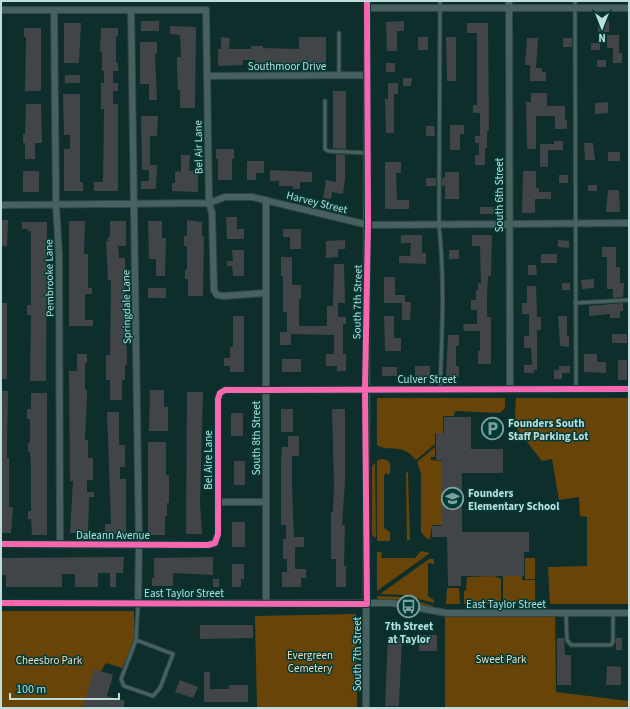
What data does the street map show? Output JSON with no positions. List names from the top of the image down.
{
  "streets": {
    "street": [
      "Southmoor Drive",
      "Bel Air Lane",
      "South 6th Street",
      "Harvey Street",
      "Pembrooke Lane",
      "South 7th Street",
      "Springdale Lane",
      "Culver Street",
      "South 8th Street",
      "Bel Aire Lane",
      "Daleann Avenue",
      "East Taylor Street"
    ]
  },
  "crossings": [
    ["Southmoor Drive", "Bel Air Lane"],
    ["Southmoor Drive", "South 7th Street"],
    ["Bel Air Lane", "Harvey Street"],
    ["Bel Air Lane", "Springdale Lane"],
    ["Bel Air Lane", "South 8th Street"],
    ["South 6th Street", "Harvey Street"],
    ["South 6th Street", "Culver Street"],
    ["Harvey Street", "Pembrooke Lane"],
    ["Harvey Street", "South 7th Street"],
    ["Harvey Street", "Springdale Lane"],
    ["Harvey Street", "South 8th Street"],
    ["Pembrooke Lane", "Daleann Avenue"],
    ["South 7th Street", "Culver Street"],
    ["South 7th Street", "East Taylor Street"],
    ["Springdale Lane", "Daleann Avenue"],
    ["Springdale Lane", "East Taylor Street"],
    ["Culver Street", "South 8th Street"],
    ["Culver Street", "Bel Aire Lane"],
    ["South 8th Street", "East Taylor Street"],
    ["Bel Aire Lane", "Daleann Avenue"]
  ],
  "parks": ["Evergreen Cemetery", "Sweet Park", "Cheesbro Park"],
  "places": {
    "parking": ["Founders South Staff Parking Lot"],
    "school or university": ["Founders Elementary School"],
    "bus stop": ["7th Street at Taylor"]
  },
  "scale_bar": "100 m",
  "north": "bottom"
}
